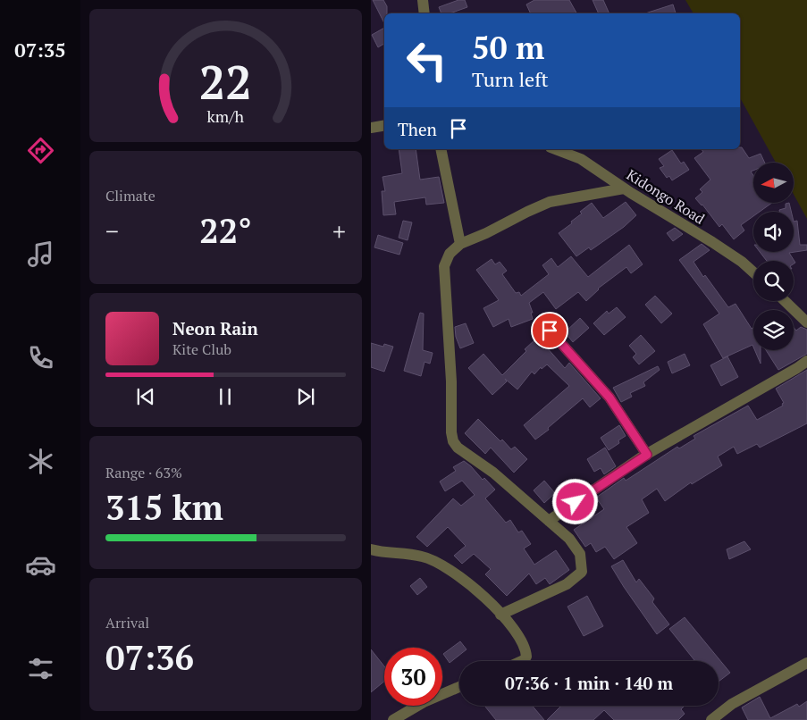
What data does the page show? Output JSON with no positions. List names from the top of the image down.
{
  "streets": {
    "street": ["Kidongo Road"]
  },
  "north": "left",
  "page": {
    "tabs": "07:35",
    "turn": ["50 m", "Turn left"],
    "then": "Then",
    "tile": [
      "Climate",
      ["Range · 63%", "315 km"],
      ["Arrival", "07:36"]
    ],
    "heat": ["−", "22°", "+"],
    "song": ["Neon Rain", "Kite Club"],
    "limit": "30",
    "trip": "07:36 · 1 min · 140 m",
    "gauge": ["22", "km/h"]
  }
}
